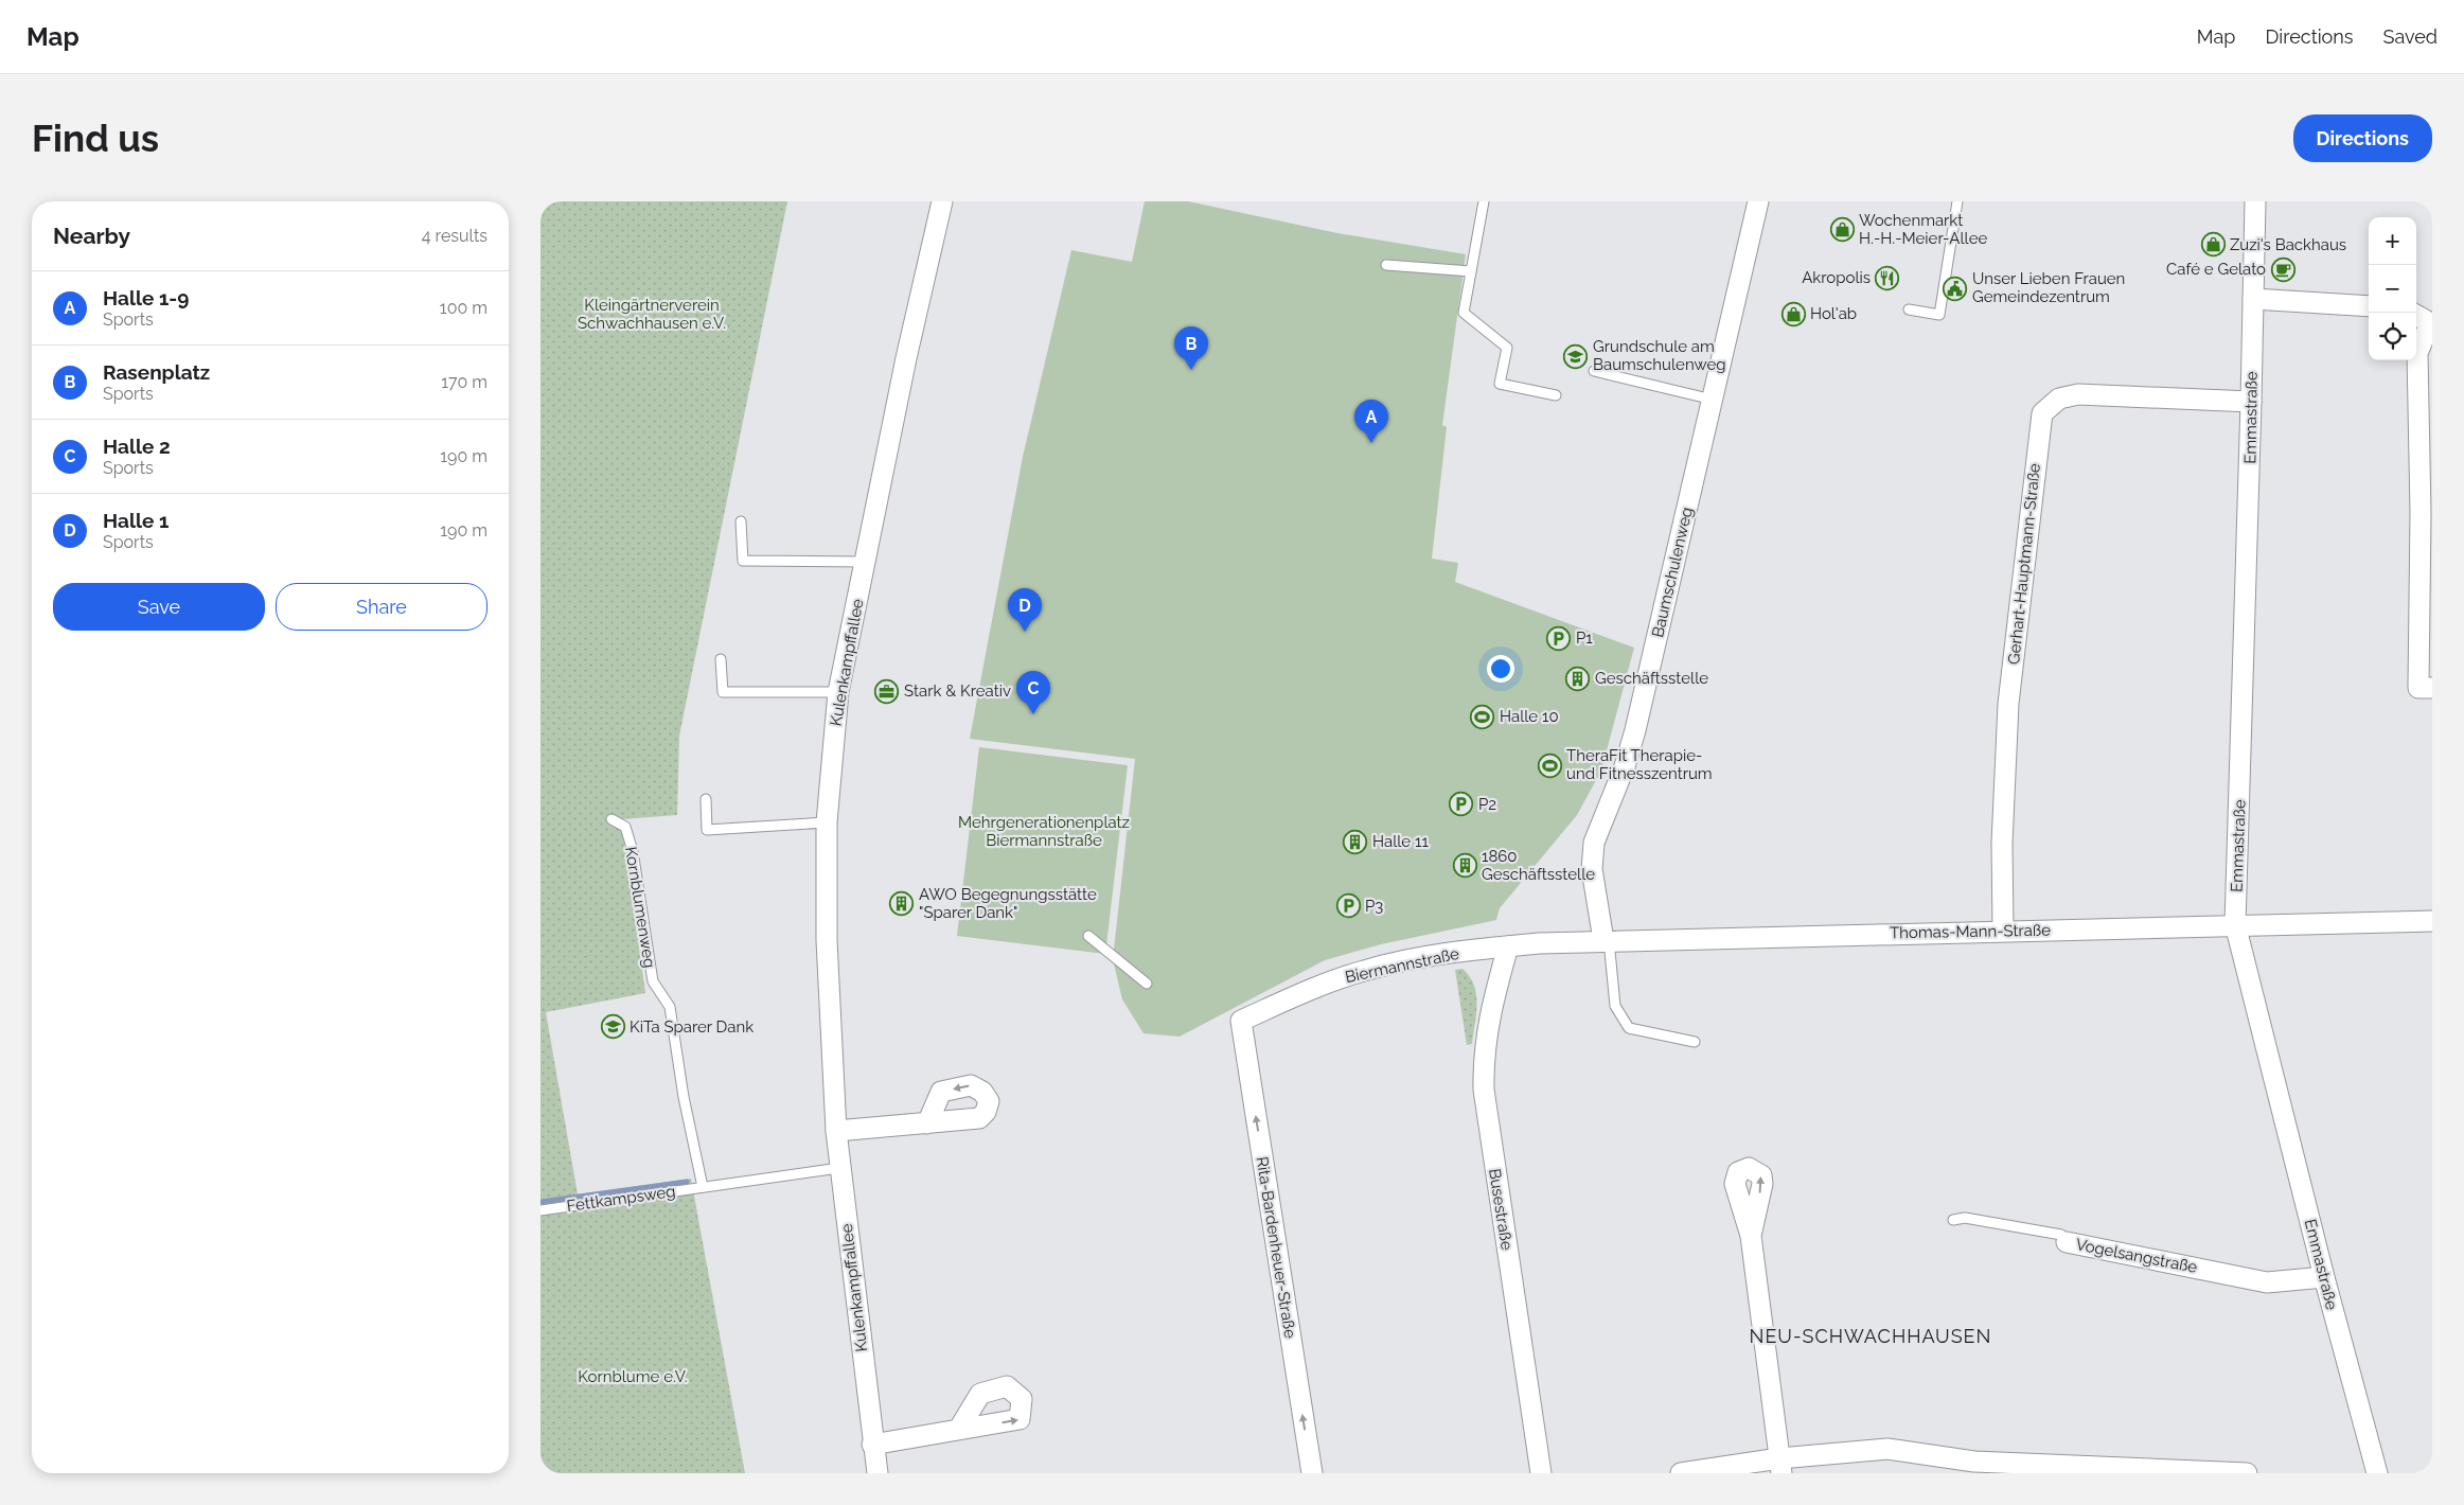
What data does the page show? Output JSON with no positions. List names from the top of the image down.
{
  "streets": {
    "street": [
      "Emmastraße",
      "Gerhart-Hauptmann-Straße",
      "Baumschulenweg",
      "Kulenkampffallee",
      "Thomas-Mann-Straße",
      "Biermannstraße",
      "Busestraße",
      "Rita-Bardenheuer-Straße",
      "Vogelsangstraße"
    ],
    "lane": ["Kornblumenweg", "Fettkampsweg"]
  },
  "crossings": [
    ["Emmastraße", "Gerhart-Hauptmann-Straße"],
    ["Emmastraße", "Thomas-Mann-Straße"],
    ["Emmastraße", "Vogelsangstraße"],
    ["Gerhart-Hauptmann-Straße", "Thomas-Mann-Straße"],
    ["Baumschulenweg", "Thomas-Mann-Straße"],
    ["Kulenkampffallee", "Fettkampsweg"],
    ["Kornblumenweg", "Fettkampsweg"],
    ["Thomas-Mann-Straße", "Biermannstraße"],
    ["Thomas-Mann-Straße", "Busestraße"],
    ["Biermannstraße", "Busestraße"],
    ["Biermannstraße", "Rita-Bardenheuer-Straße"]
  ],
  "one_way": ["Rita-Bardenheuer-Straße"],
  "districts": ["NEU-SCHWACHHAUSEN"],
  "parks": ["Kleingärtnerverein Schwachhausen e.V.", "Mehrgenerationenplatz Biermannstraße", "Kornblume e.V."],
  "places": {
    "shop": ["Wochenmarkt H.-H.-Meier-Allee", "Zuzi's Backhaus", "Hol'ab"],
    "cafe": ["Café e Gelato"],
    "restaurant": ["Akropolis"],
    "public building": ["Unser Lieben Frauen Gemeindezentrum"],
    "school or university": ["Grundschule am Baumschulenweg", "KiTa Sparer Dank"],
    "parking": ["P1", "P2", "P3"],
    "building": [
      "Geschäftsstelle",
      "Halle 11",
      "1860 Geschäftsstelle",
      "AWO Begegnungsstätte \"Sparer Dank\""
    ],
    "office": ["Stark & Kreativ"],
    "sports": ["Halle 10", "TheraFit Therapie- und Fitnesszentrum"]
  },
  "page": {
    "header": "Map",
    "nav": ["Map", "Directions", "Saved"],
    "buttons": [
      "Directions",
      ["Save", "Share"]
    ],
    "title": "Find us",
    "heading": ["Nearby", "4 results"],
    "map_buttons": ["+", "−"],
    "list": [
      {
        "mark": "A",
        "name": "Halle 1-9",
        "note": "Sports",
        "value": "100 m"
      },
      {
        "mark": "B",
        "name": "Rasenplatz",
        "note": "Sports",
        "value": "170 m"
      },
      {
        "mark": "C",
        "name": "Halle 2",
        "note": "Sports",
        "value": "190 m"
      },
      {
        "mark": "D",
        "name": "Halle 1",
        "note": "Sports",
        "value": "190 m"
      }
    ],
    "pins": [
      "B",
      "A",
      "D",
      "C"
    ]
  }
}
